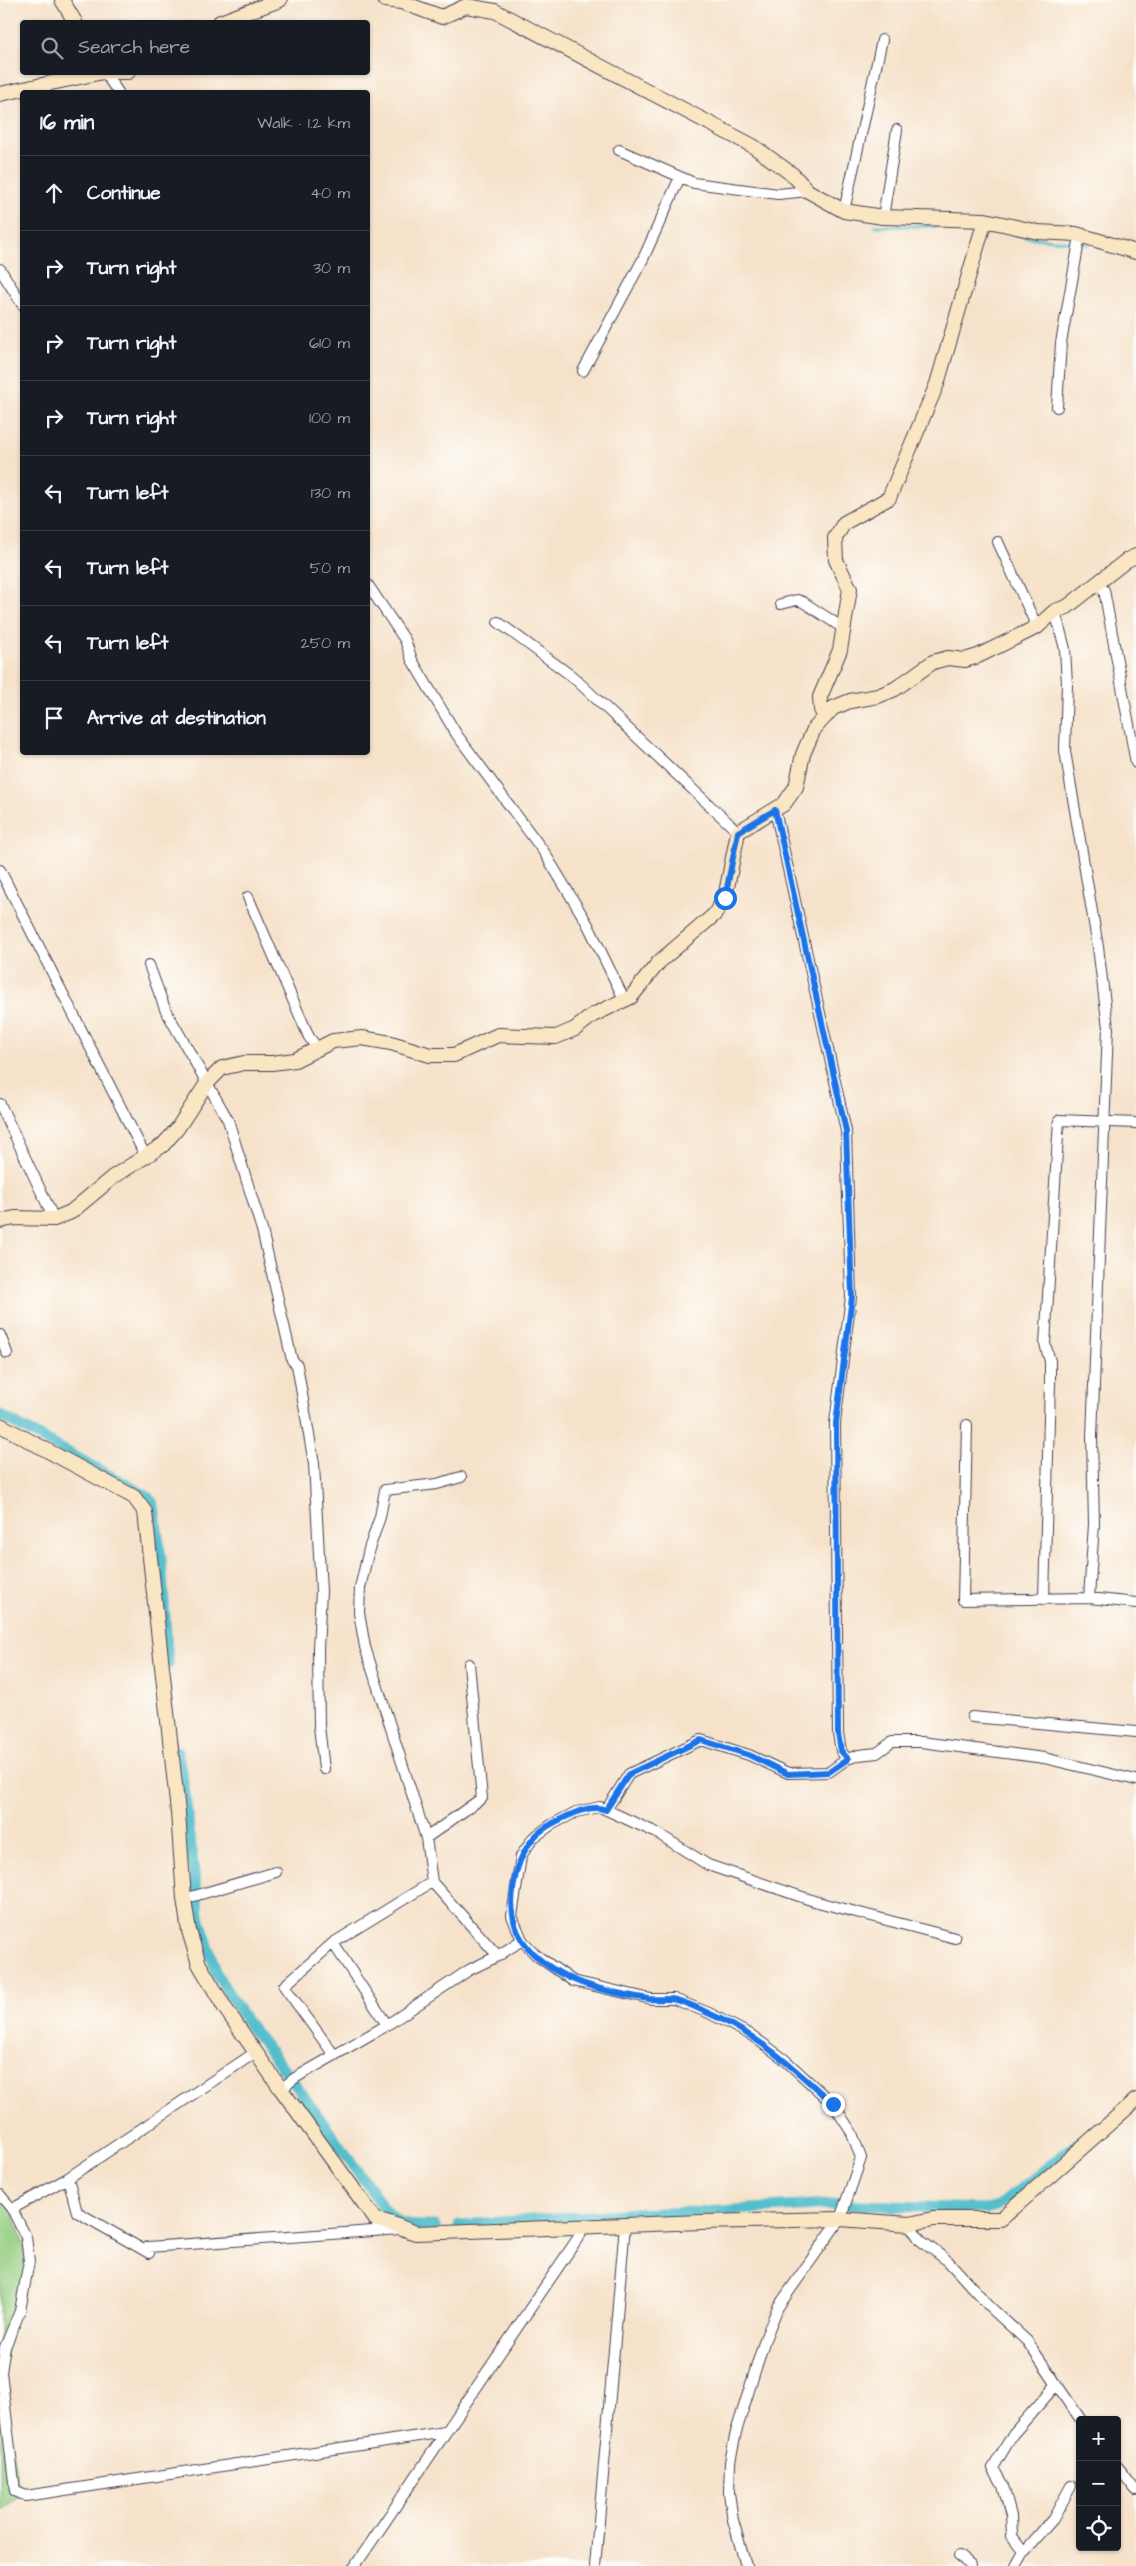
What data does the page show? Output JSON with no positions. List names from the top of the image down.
{
  "page": {
    "search": "Search here",
    "heading": ["16 min", "Walk · 1.2 km"],
    "list": [
      ["Continue", "40 m"],
      ["Turn right", "30 m"],
      ["Turn right", "610 m"],
      ["Turn right", "100 m"],
      ["Turn left", "130 m"],
      ["Turn left", "50 m"],
      ["Turn left", "250 m"],
      "Arrive at destination"
    ],
    "map_buttons": ["+", "−"]
  }
}
